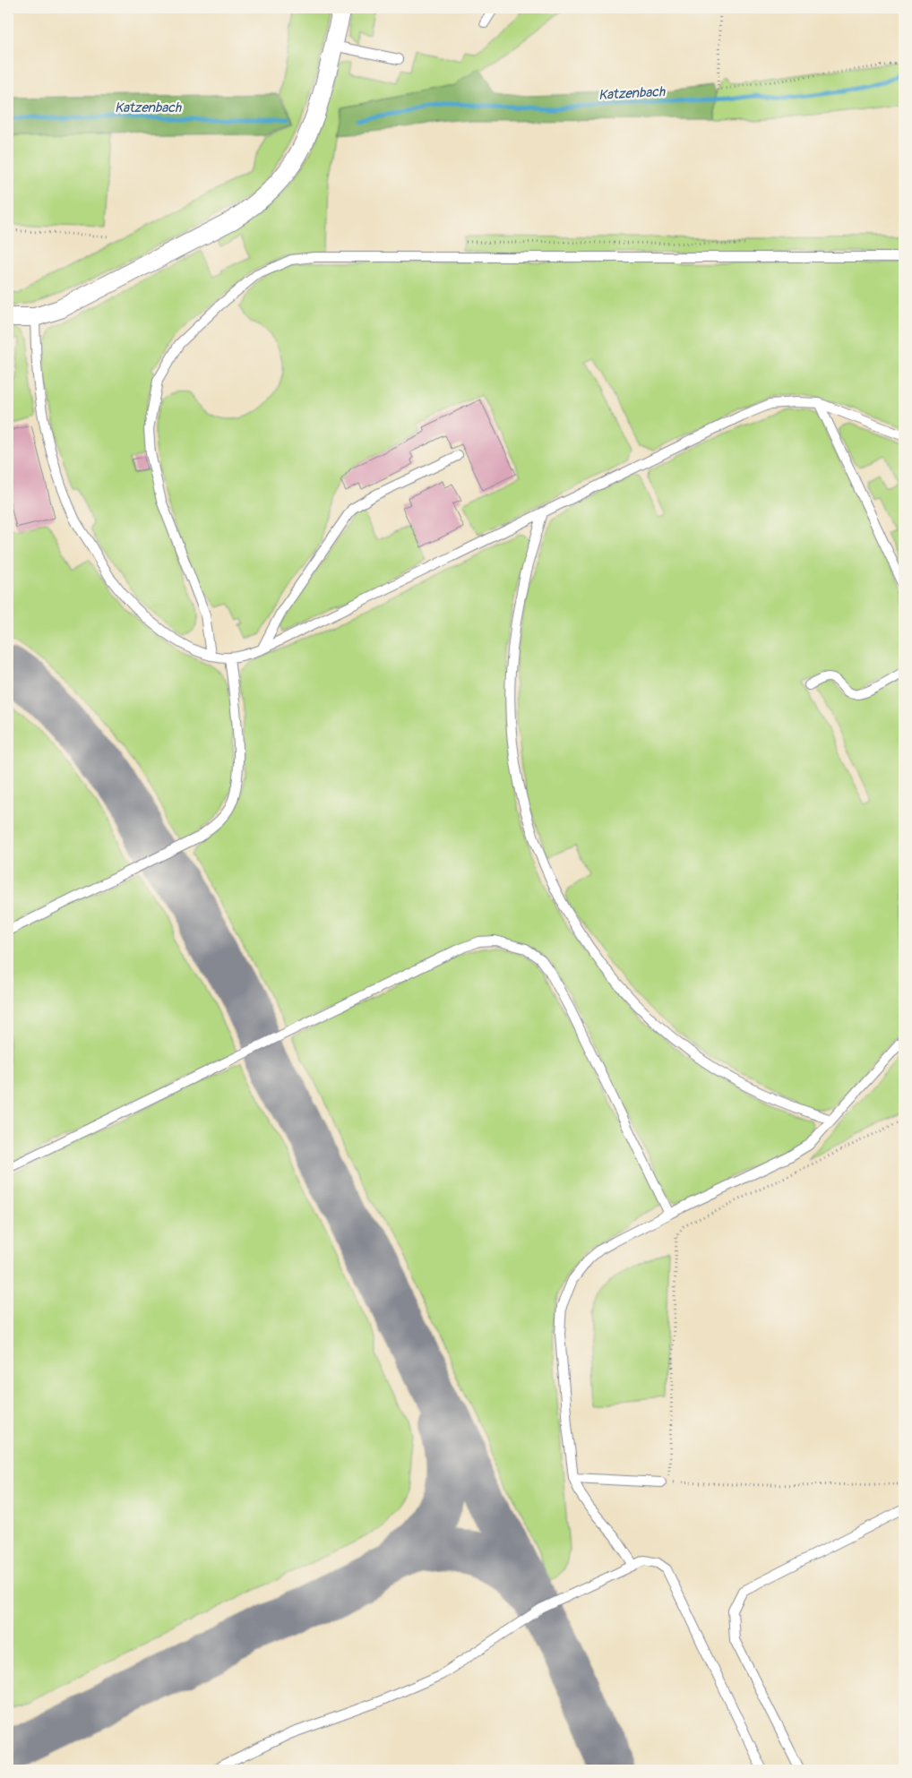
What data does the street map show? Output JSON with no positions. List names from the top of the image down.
{
  "water": ["Katzenbach"]
}
